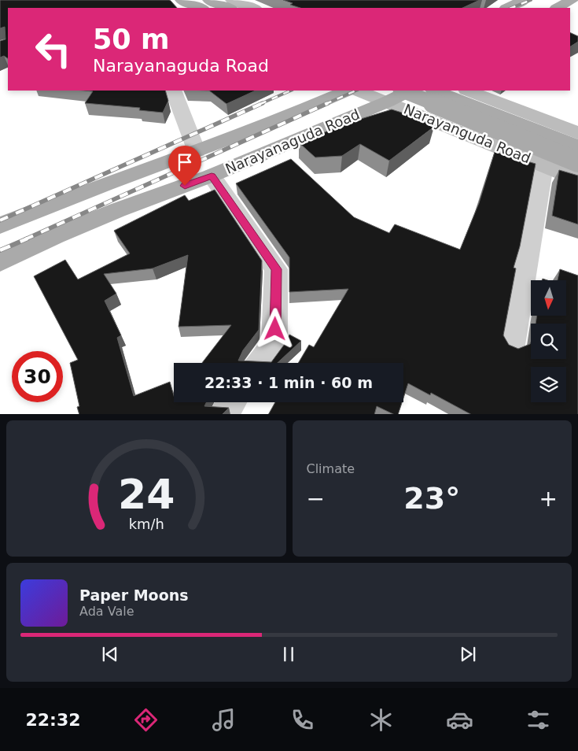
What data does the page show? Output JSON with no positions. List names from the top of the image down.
{
  "streets": {
    "main road": ["Narayanaguda Road"],
    "street": ["Narayanguda Road"]
  },
  "crossings": [
    ["Narayanguda Road", "Narayanaguda Road"]
  ],
  "north": "bottom",
  "page": {
    "turn": ["50 m", "Narayanaguda Road"],
    "limit": "30",
    "trip": "22:33 · 1 min · 60 m",
    "tile": "Climate",
    "heat": ["−", "23°", "+"],
    "song": ["Paper Moons", "Ada Vale"],
    "tabs": "22:32",
    "gauge": ["24", "km/h"]
  }
}
